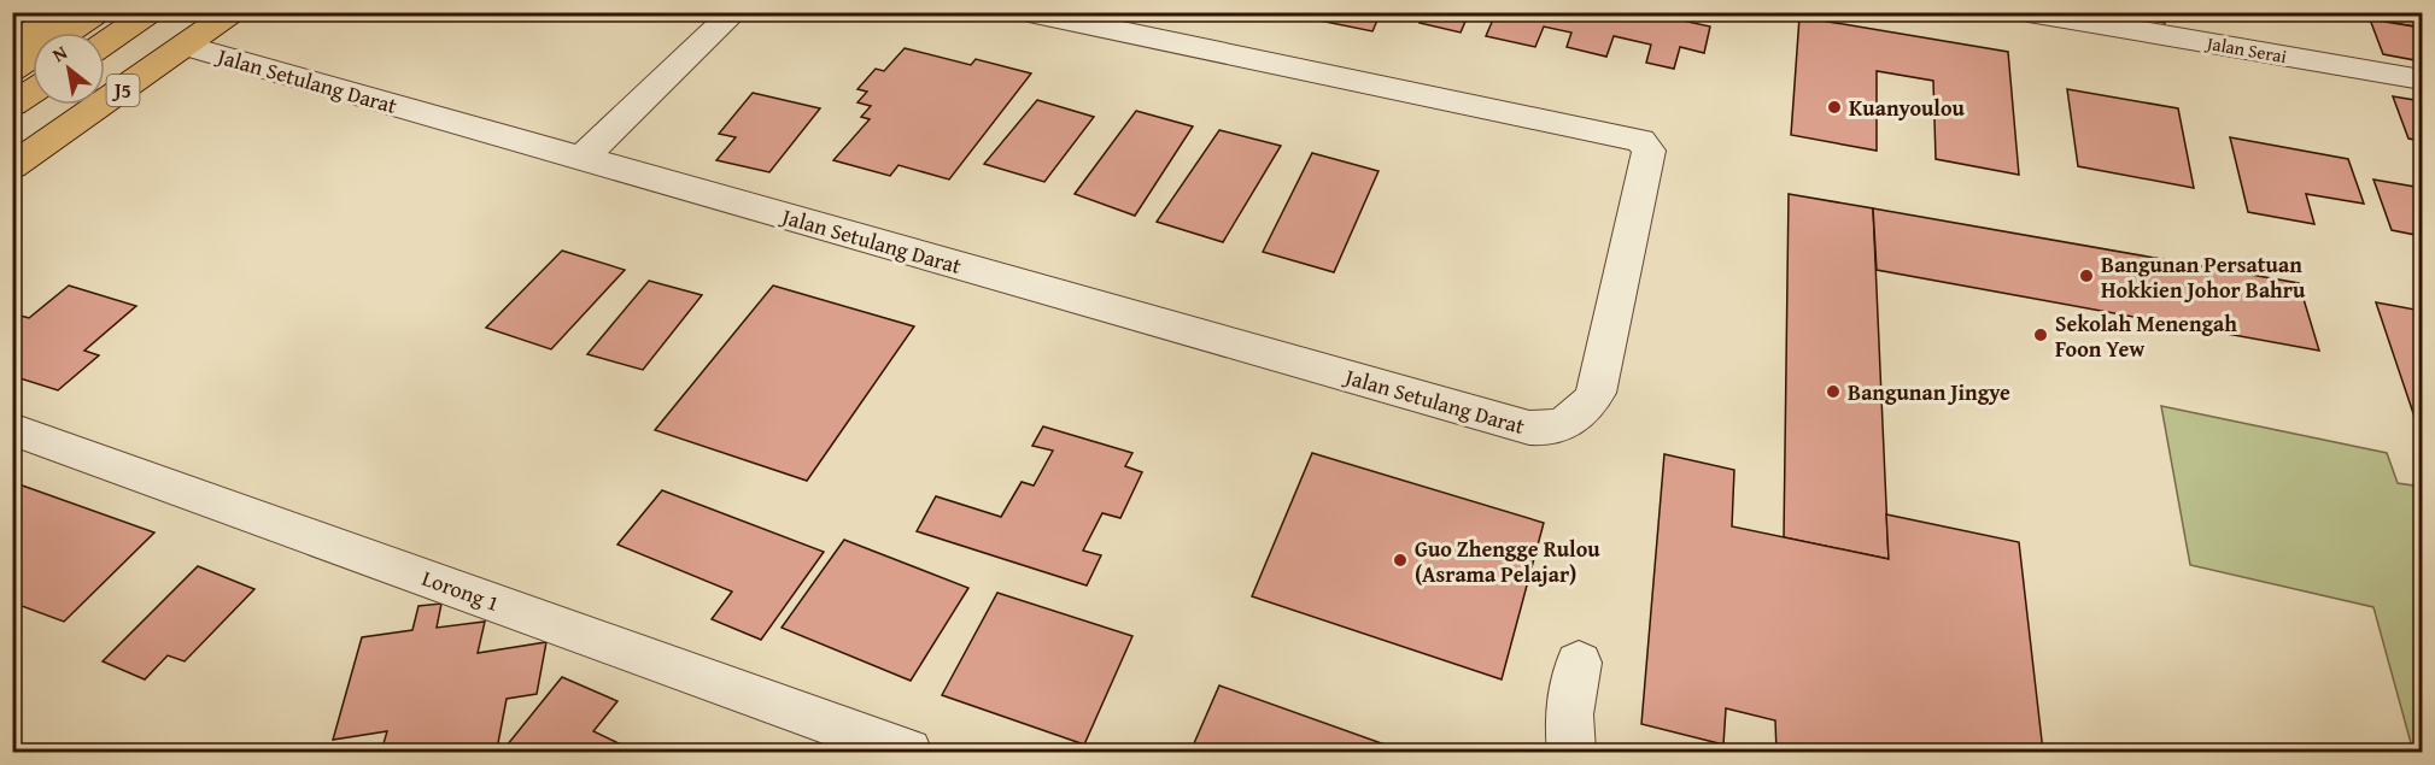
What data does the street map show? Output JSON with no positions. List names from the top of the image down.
{
  "streets": {
    "main road": ["J5"],
    "street": ["Jalan Serai", "Jalan Setulang Darat", "Lorong 1"]
  },
  "crossings": [
    ["Jalan Setulang Darat", "J5"]
  ],
  "places": [
    "Kuanyoulou",
    "Bangunan Persatuan Hokkien Johor Bahru",
    "Sekolah Menengah Foon Yew",
    "Bangunan Jingye",
    "Guo Zhengge Rulou (Asrama Pelajar)"
  ],
  "north": "top left"
}
